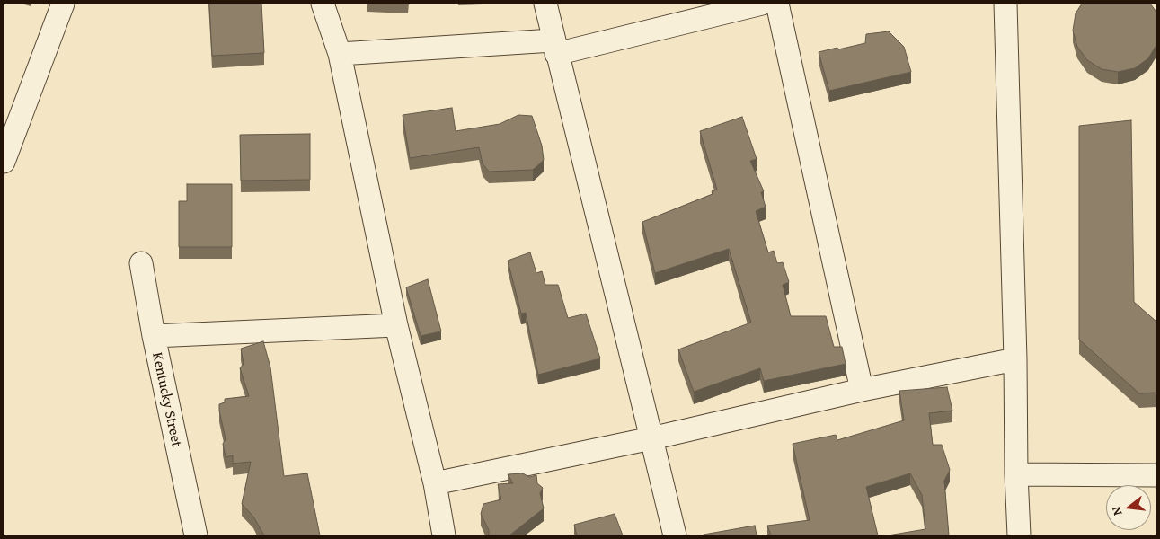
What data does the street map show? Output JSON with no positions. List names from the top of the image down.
{
  "streets": {
    "street": ["Kentucky Street"]
  },
  "north": "left"
}
